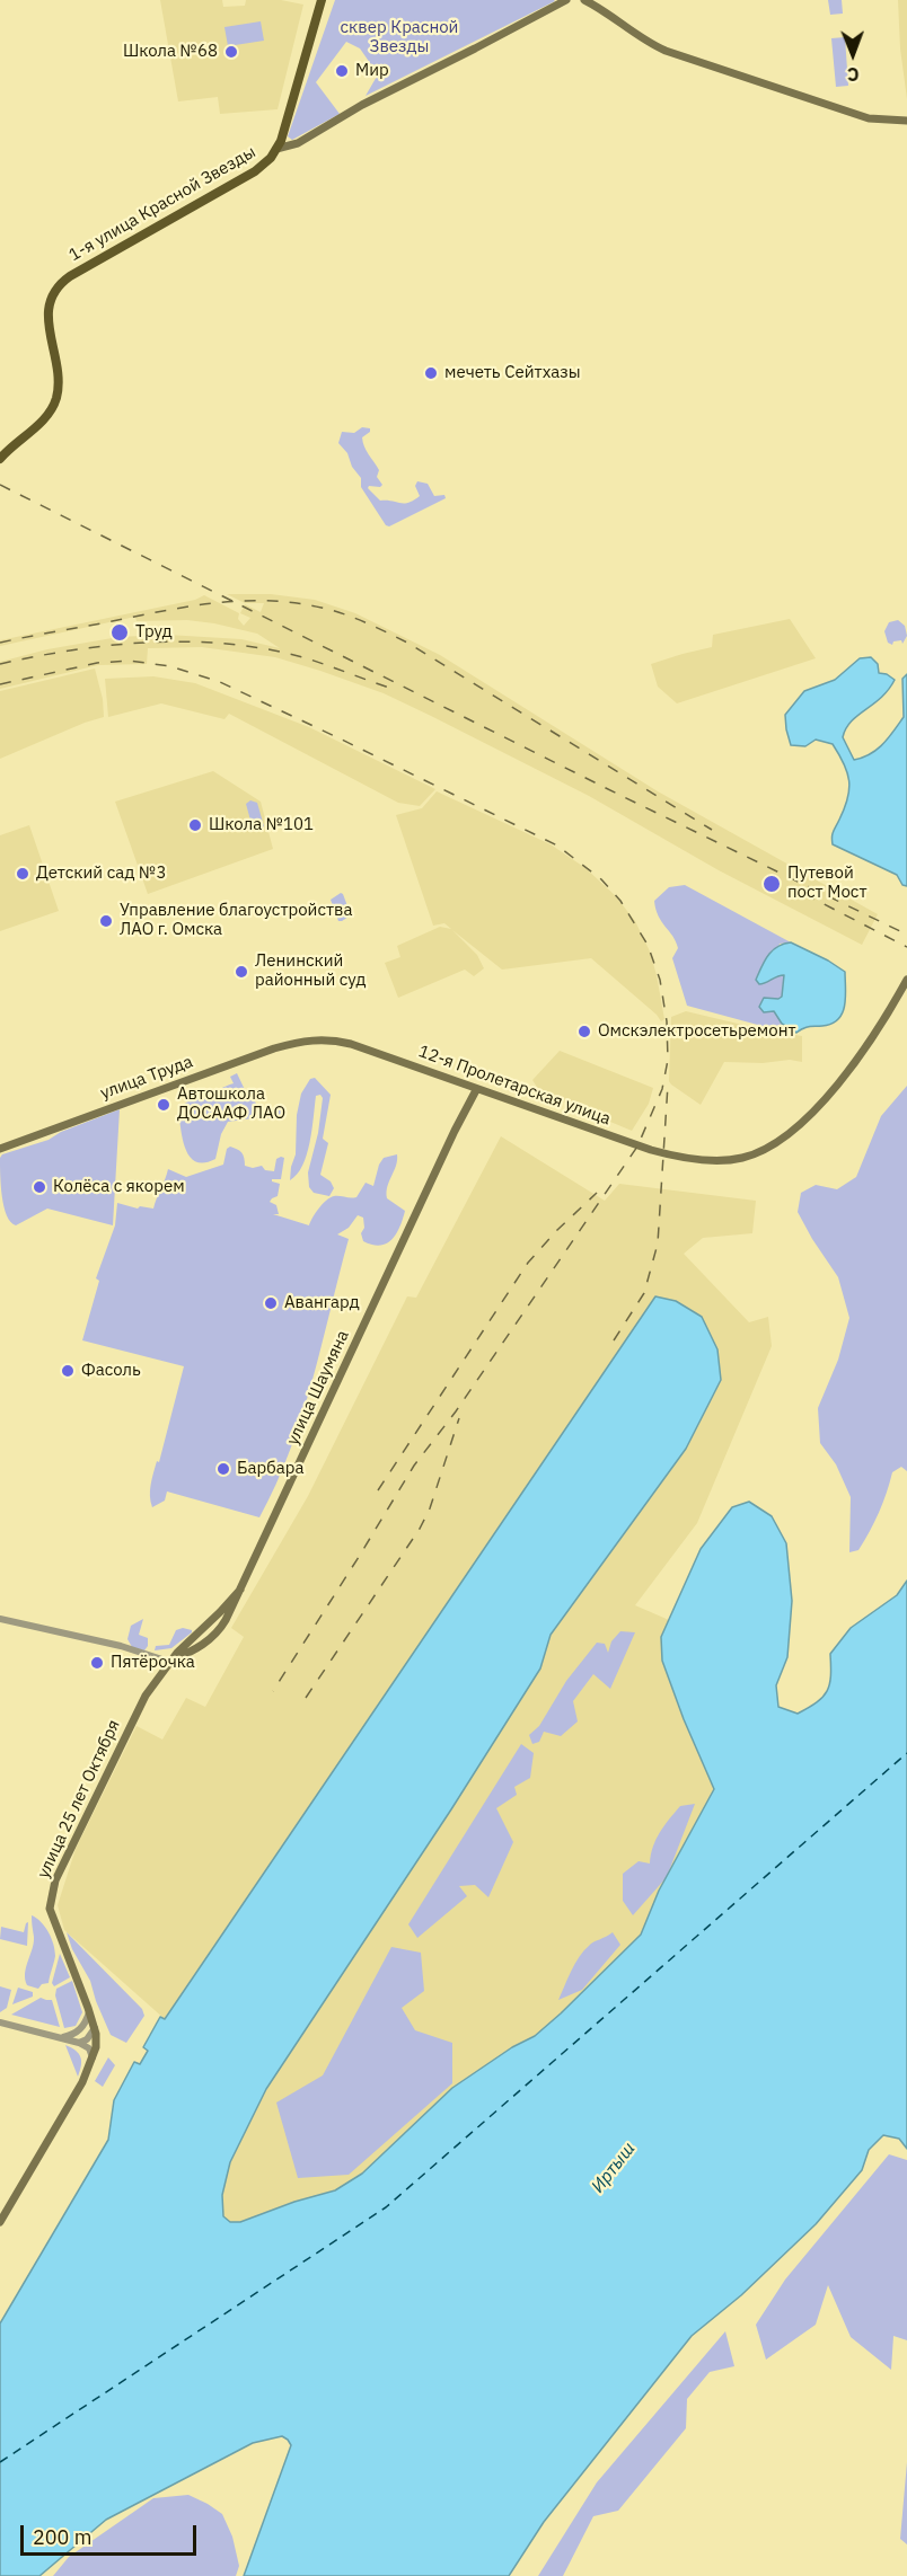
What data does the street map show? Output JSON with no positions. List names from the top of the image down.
{
  "streets": {
    "main road": [
      "1-я улица Красной Звезды",
      "улица Труда",
      "12-я Пролетарская улица",
      "улица Шаумяна",
      "улица 25 лет Октября"
    ]
  },
  "crossings": [
    ["улица Труда", "12-я Пролетарская улица"],
    ["12-я Пролетарская улица", "улица Шаумяна"],
    ["улица Шаумяна", "улица 25 лет Октября"]
  ],
  "water": ["Иртыш"],
  "parks": ["сквер Красной Звезды"],
  "places": [
    "Школа №68",
    "Мир",
    "мечеть Сейтхазы",
    "Труд",
    "Школа №101",
    "Детский сад №3",
    "Путевой пост Мост",
    "Управление благоустройства ЛАО г. Омска",
    "Ленинский районный суд",
    "Омскэлектросетьремонт",
    "Автошкола ДОСААФ ЛАО",
    "Колёса с якорем",
    "Авангард",
    "Фасоль",
    "Барбара",
    "Пятёрочка"
  ],
  "scale_bar": "200 m",
  "north": "bottom"
}
